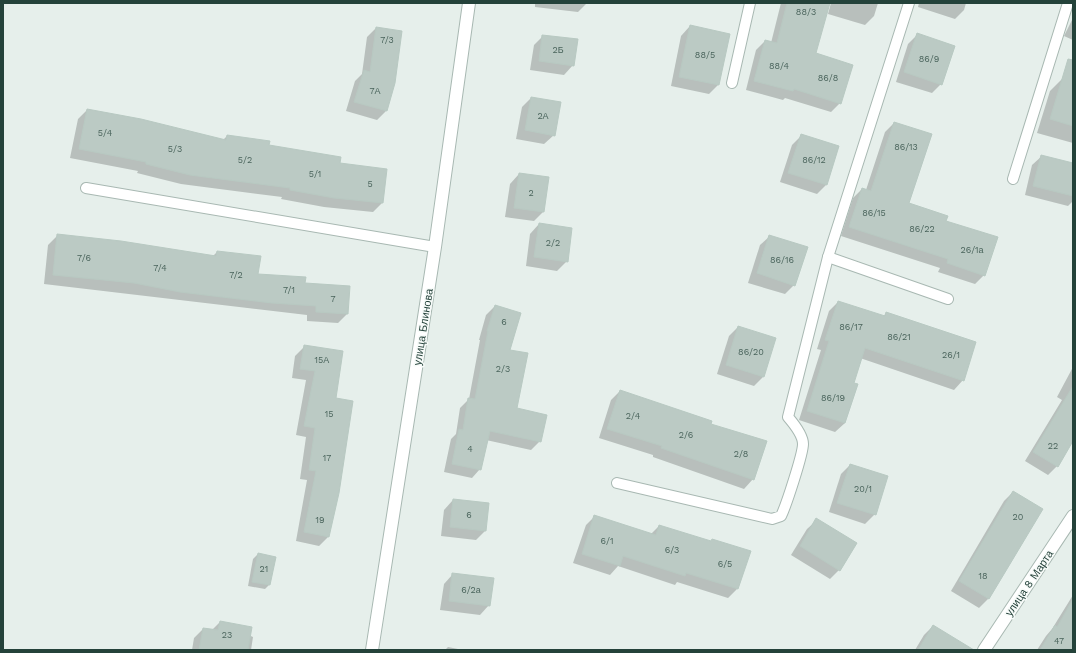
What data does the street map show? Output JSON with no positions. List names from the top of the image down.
{
  "streets": {
    "street": ["улица Блинова", "улица 8 Марта"]
  },
  "house_numbers": [
    "88/3",
    "7/3",
    "2Б",
    "88/5",
    "86/9",
    "88/4",
    "86/8",
    "7А",
    "2А",
    "5/4",
    "86/13",
    "5/3",
    "5/2",
    "86/12",
    "5/1",
    "5",
    "2",
    "86/15",
    "86/22",
    "2/2",
    "26/1а",
    "7/6",
    "86/16",
    "7/4",
    "7/2",
    "7/1",
    "7",
    "6",
    "86/17",
    "86/21",
    "86/20",
    "26/1",
    "15А",
    "2/3",
    "86/19",
    "15",
    "2/4",
    "2/6",
    "22",
    "4",
    "2/8",
    "17",
    "20/1",
    "6",
    "20",
    "19",
    "6/1",
    "6/3",
    "6/5",
    "21",
    "18",
    "6/2а",
    "23",
    "47"
  ]
}
